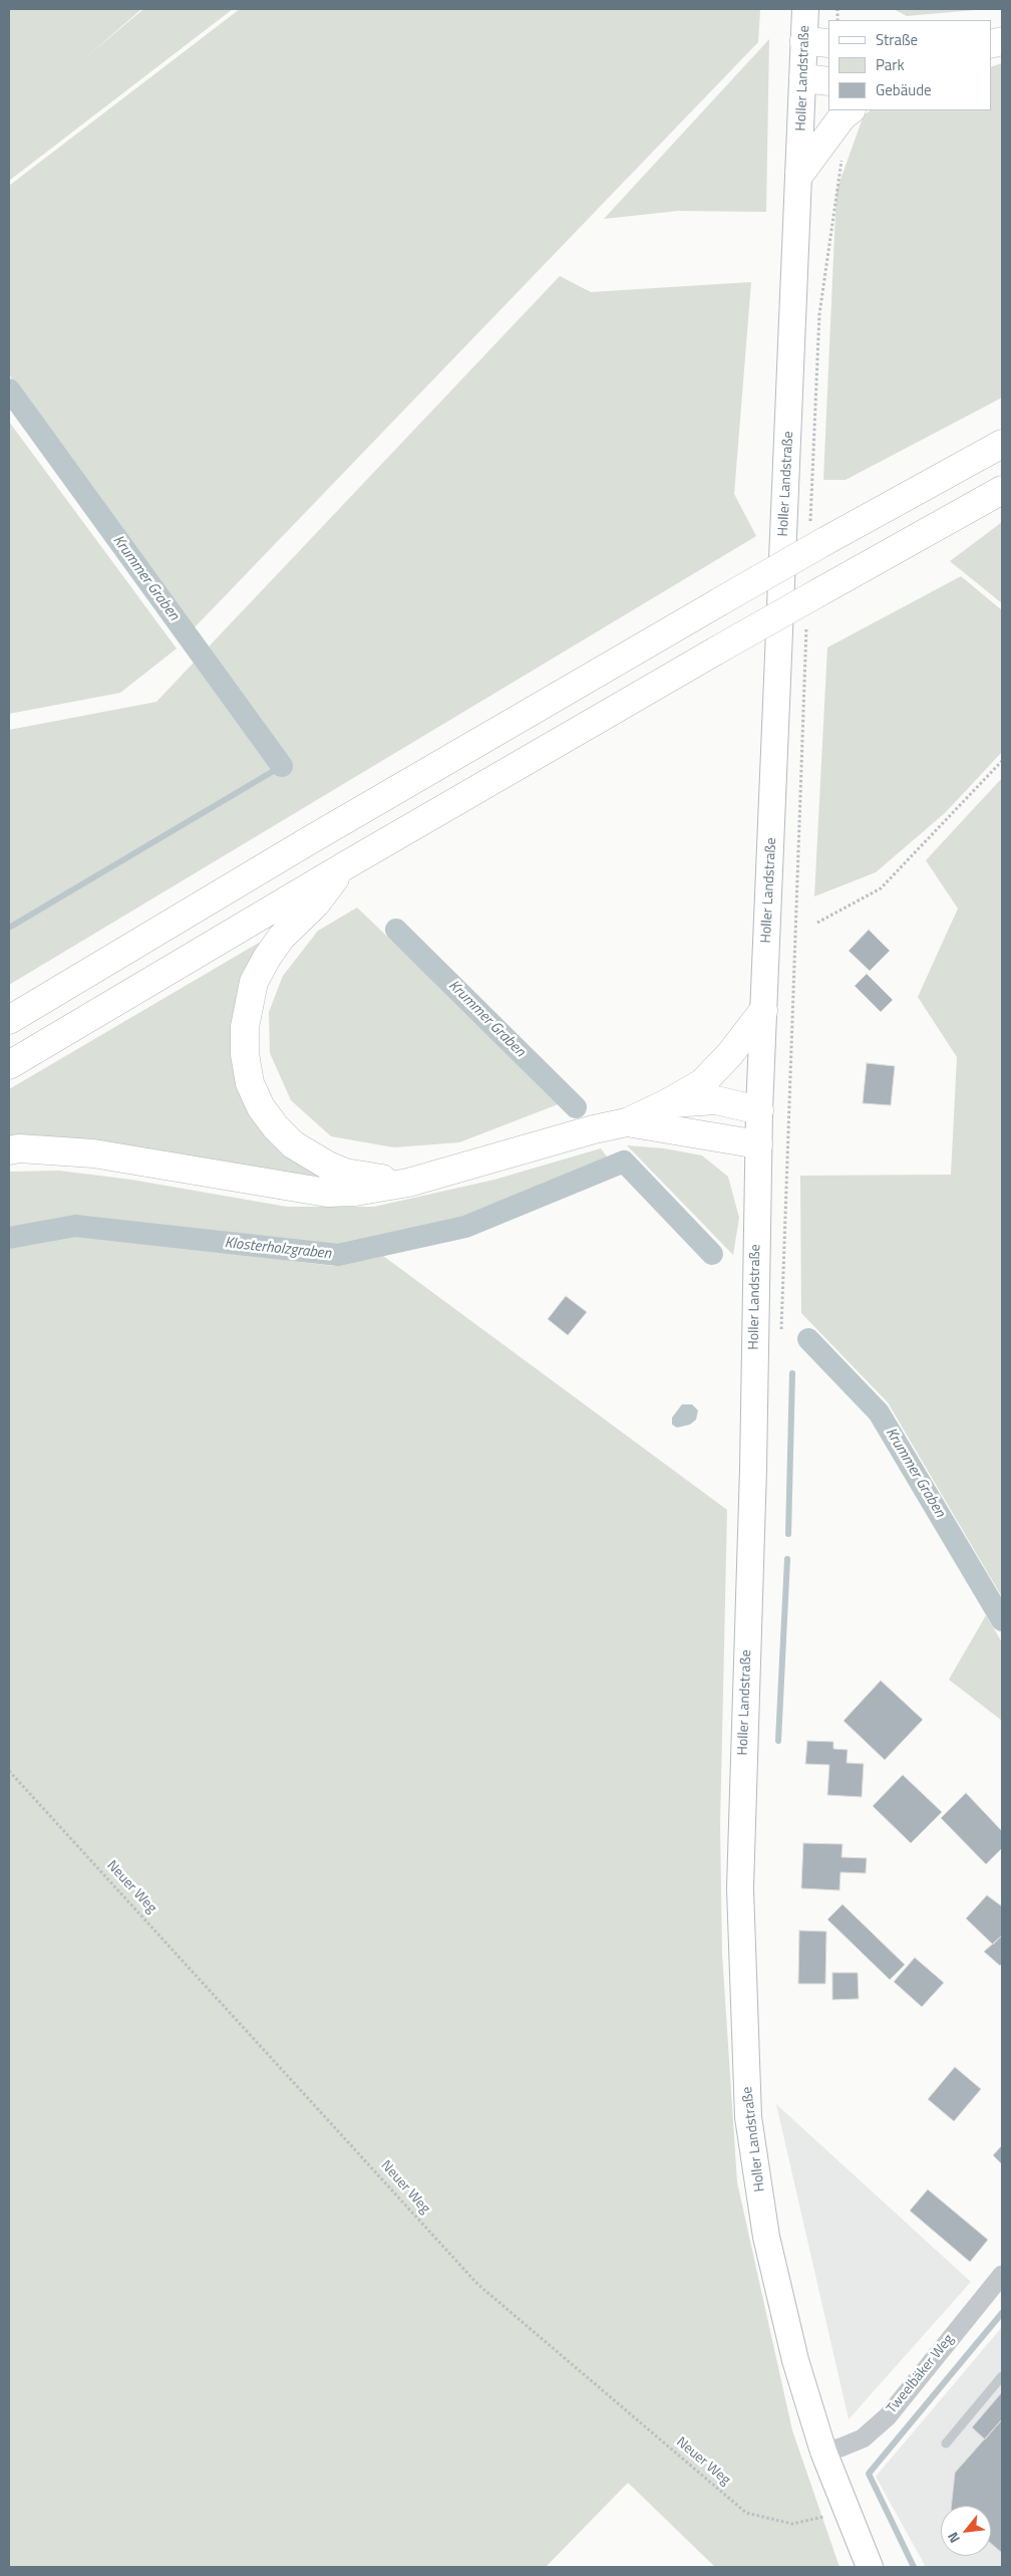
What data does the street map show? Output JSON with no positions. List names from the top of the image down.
{
  "streets": {
    "main road": ["Holler Landstraße"],
    "street": ["Tweelbäker Weg"],
    "path": ["Neuer Weg"]
  },
  "crossings": [
    ["Holler Landstraße", "Neuer Weg"],
    ["Holler Landstraße", "Tweelbäker Weg"]
  ],
  "water": ["Krummer Graben", "Klosterholzgraben"],
  "legend": ["Straße", "Park", "Gebäude"],
  "north": "bottom left"
}
